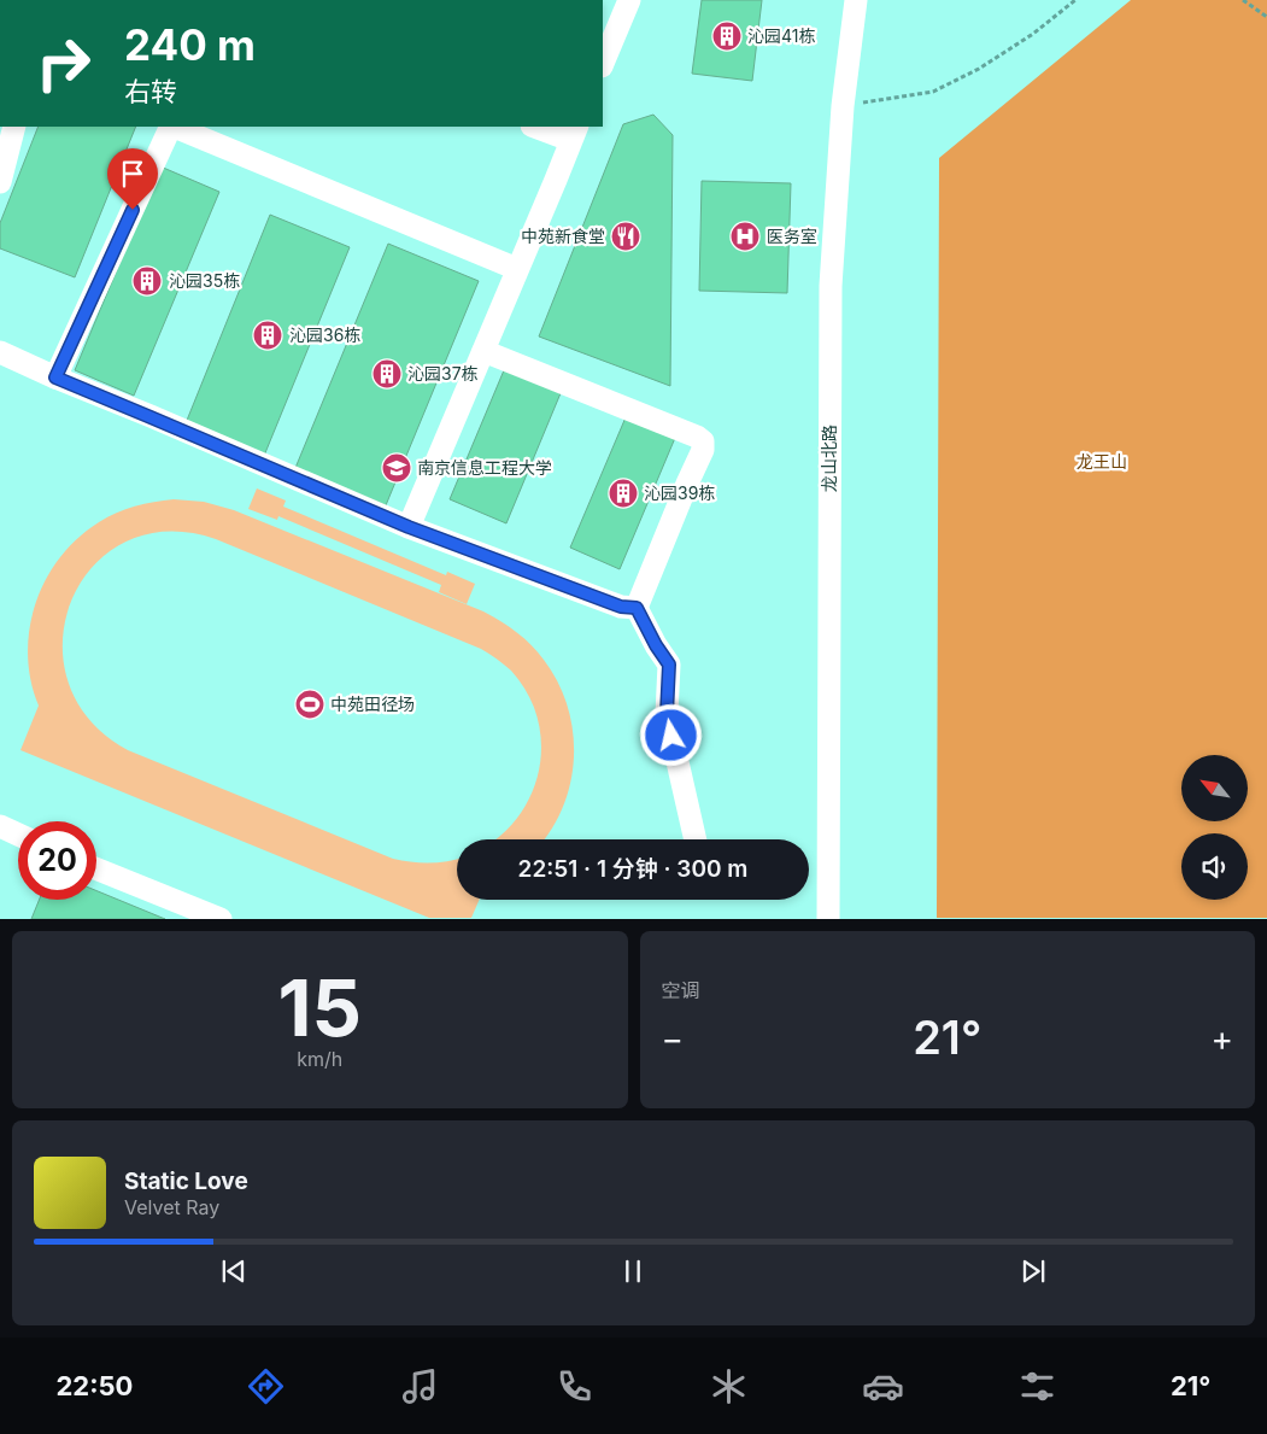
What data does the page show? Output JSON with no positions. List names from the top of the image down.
{
  "streets": {
    "street": ["龙山北路"]
  },
  "parks": ["龙王山"],
  "places": {
    "building": [
      "沁园41栋",
      "沁园35栋",
      "沁园36栋",
      "沁园37栋",
      "沁园39栋"
    ],
    "restaurant": ["中苑新食堂"],
    "hospital": ["医务室"],
    "school or university": ["南京信息工程大学"],
    "sports": ["中苑田径场"]
  },
  "north": "top left",
  "page": {
    "turn": ["240 m", "右转"],
    "limit": "20",
    "trip": "22:51 · 1 分钟 · 300 m",
    "tile": [
      ["15", "km/h"],
      "空调"
    ],
    "heat": ["−", "21°", "+"],
    "song": ["Static Love", "Velvet Ray"],
    "tabs": ["22:50", "21°"]
  }
}
